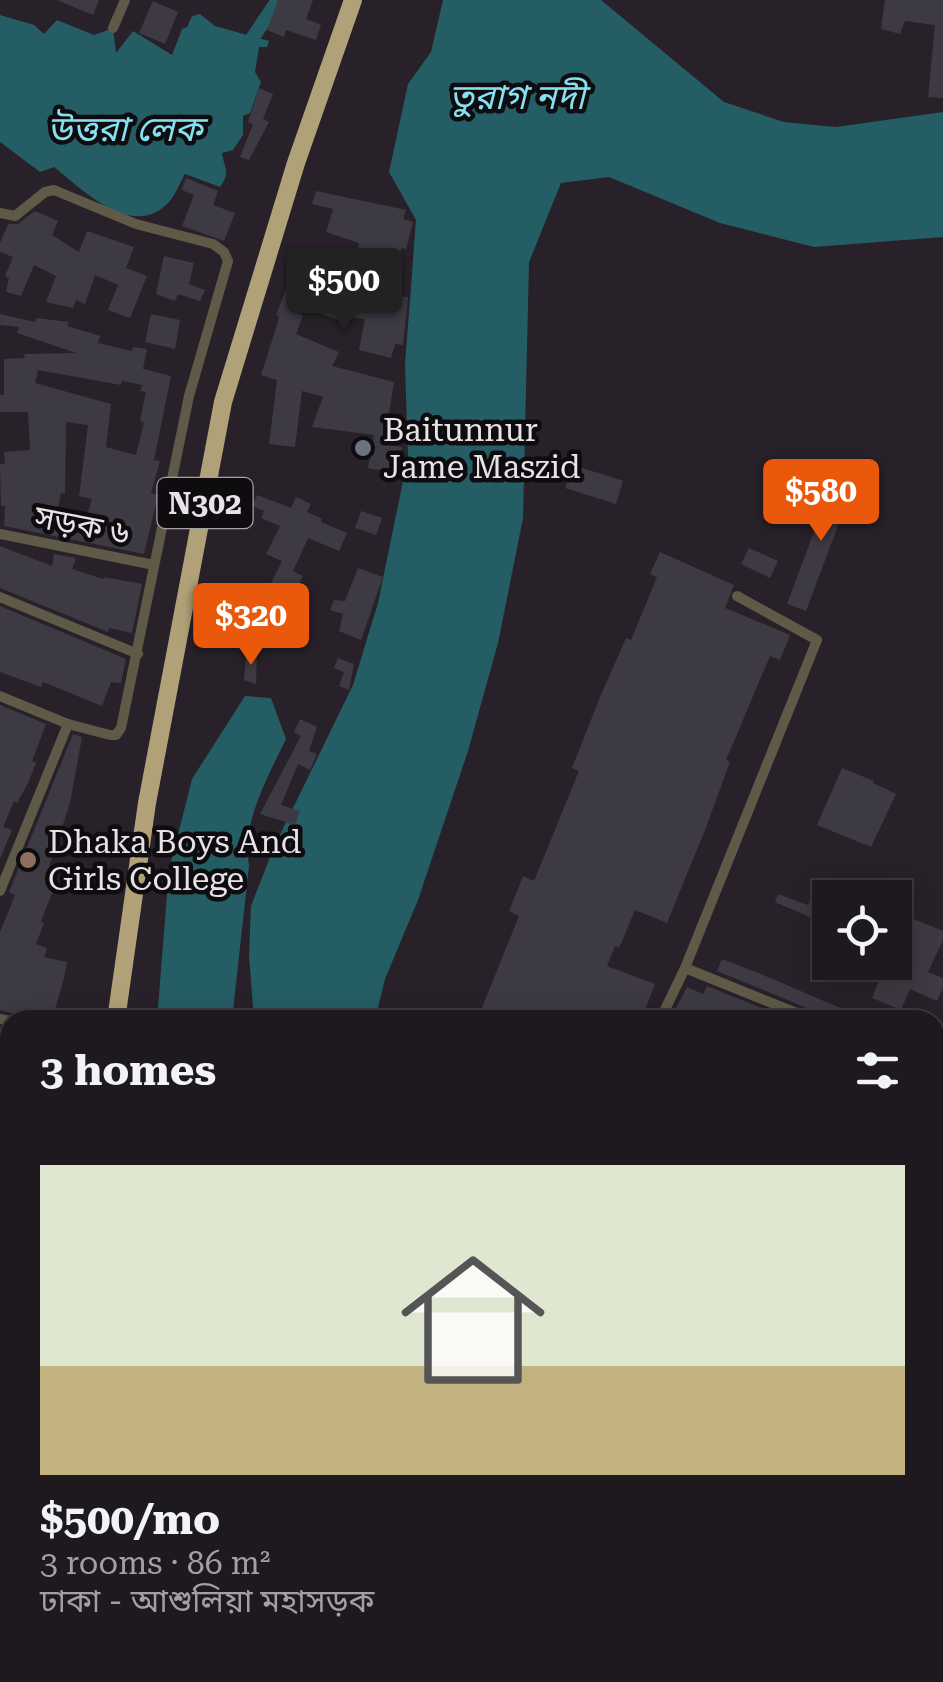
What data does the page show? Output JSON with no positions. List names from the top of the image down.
{
  "streets": {
    "highway": ["N302"],
    "street": ["সড়ক ৬"]
  },
  "water": ["তুরাগ নদী", "উত্তরা লেক"],
  "places": ["Baitunnur Jame Maszid", "Dhaka Boys And Girls College"],
  "page": {
    "price": ["$500", "$580", "$320"],
    "heading": "3 homes",
    "list": [
      {
        "name": "$500/mo",
        "note": "3 rooms · 86 m² · ঢাকা - আশুলিয়া মহাসড়ক"
      }
    ]
  }
}
